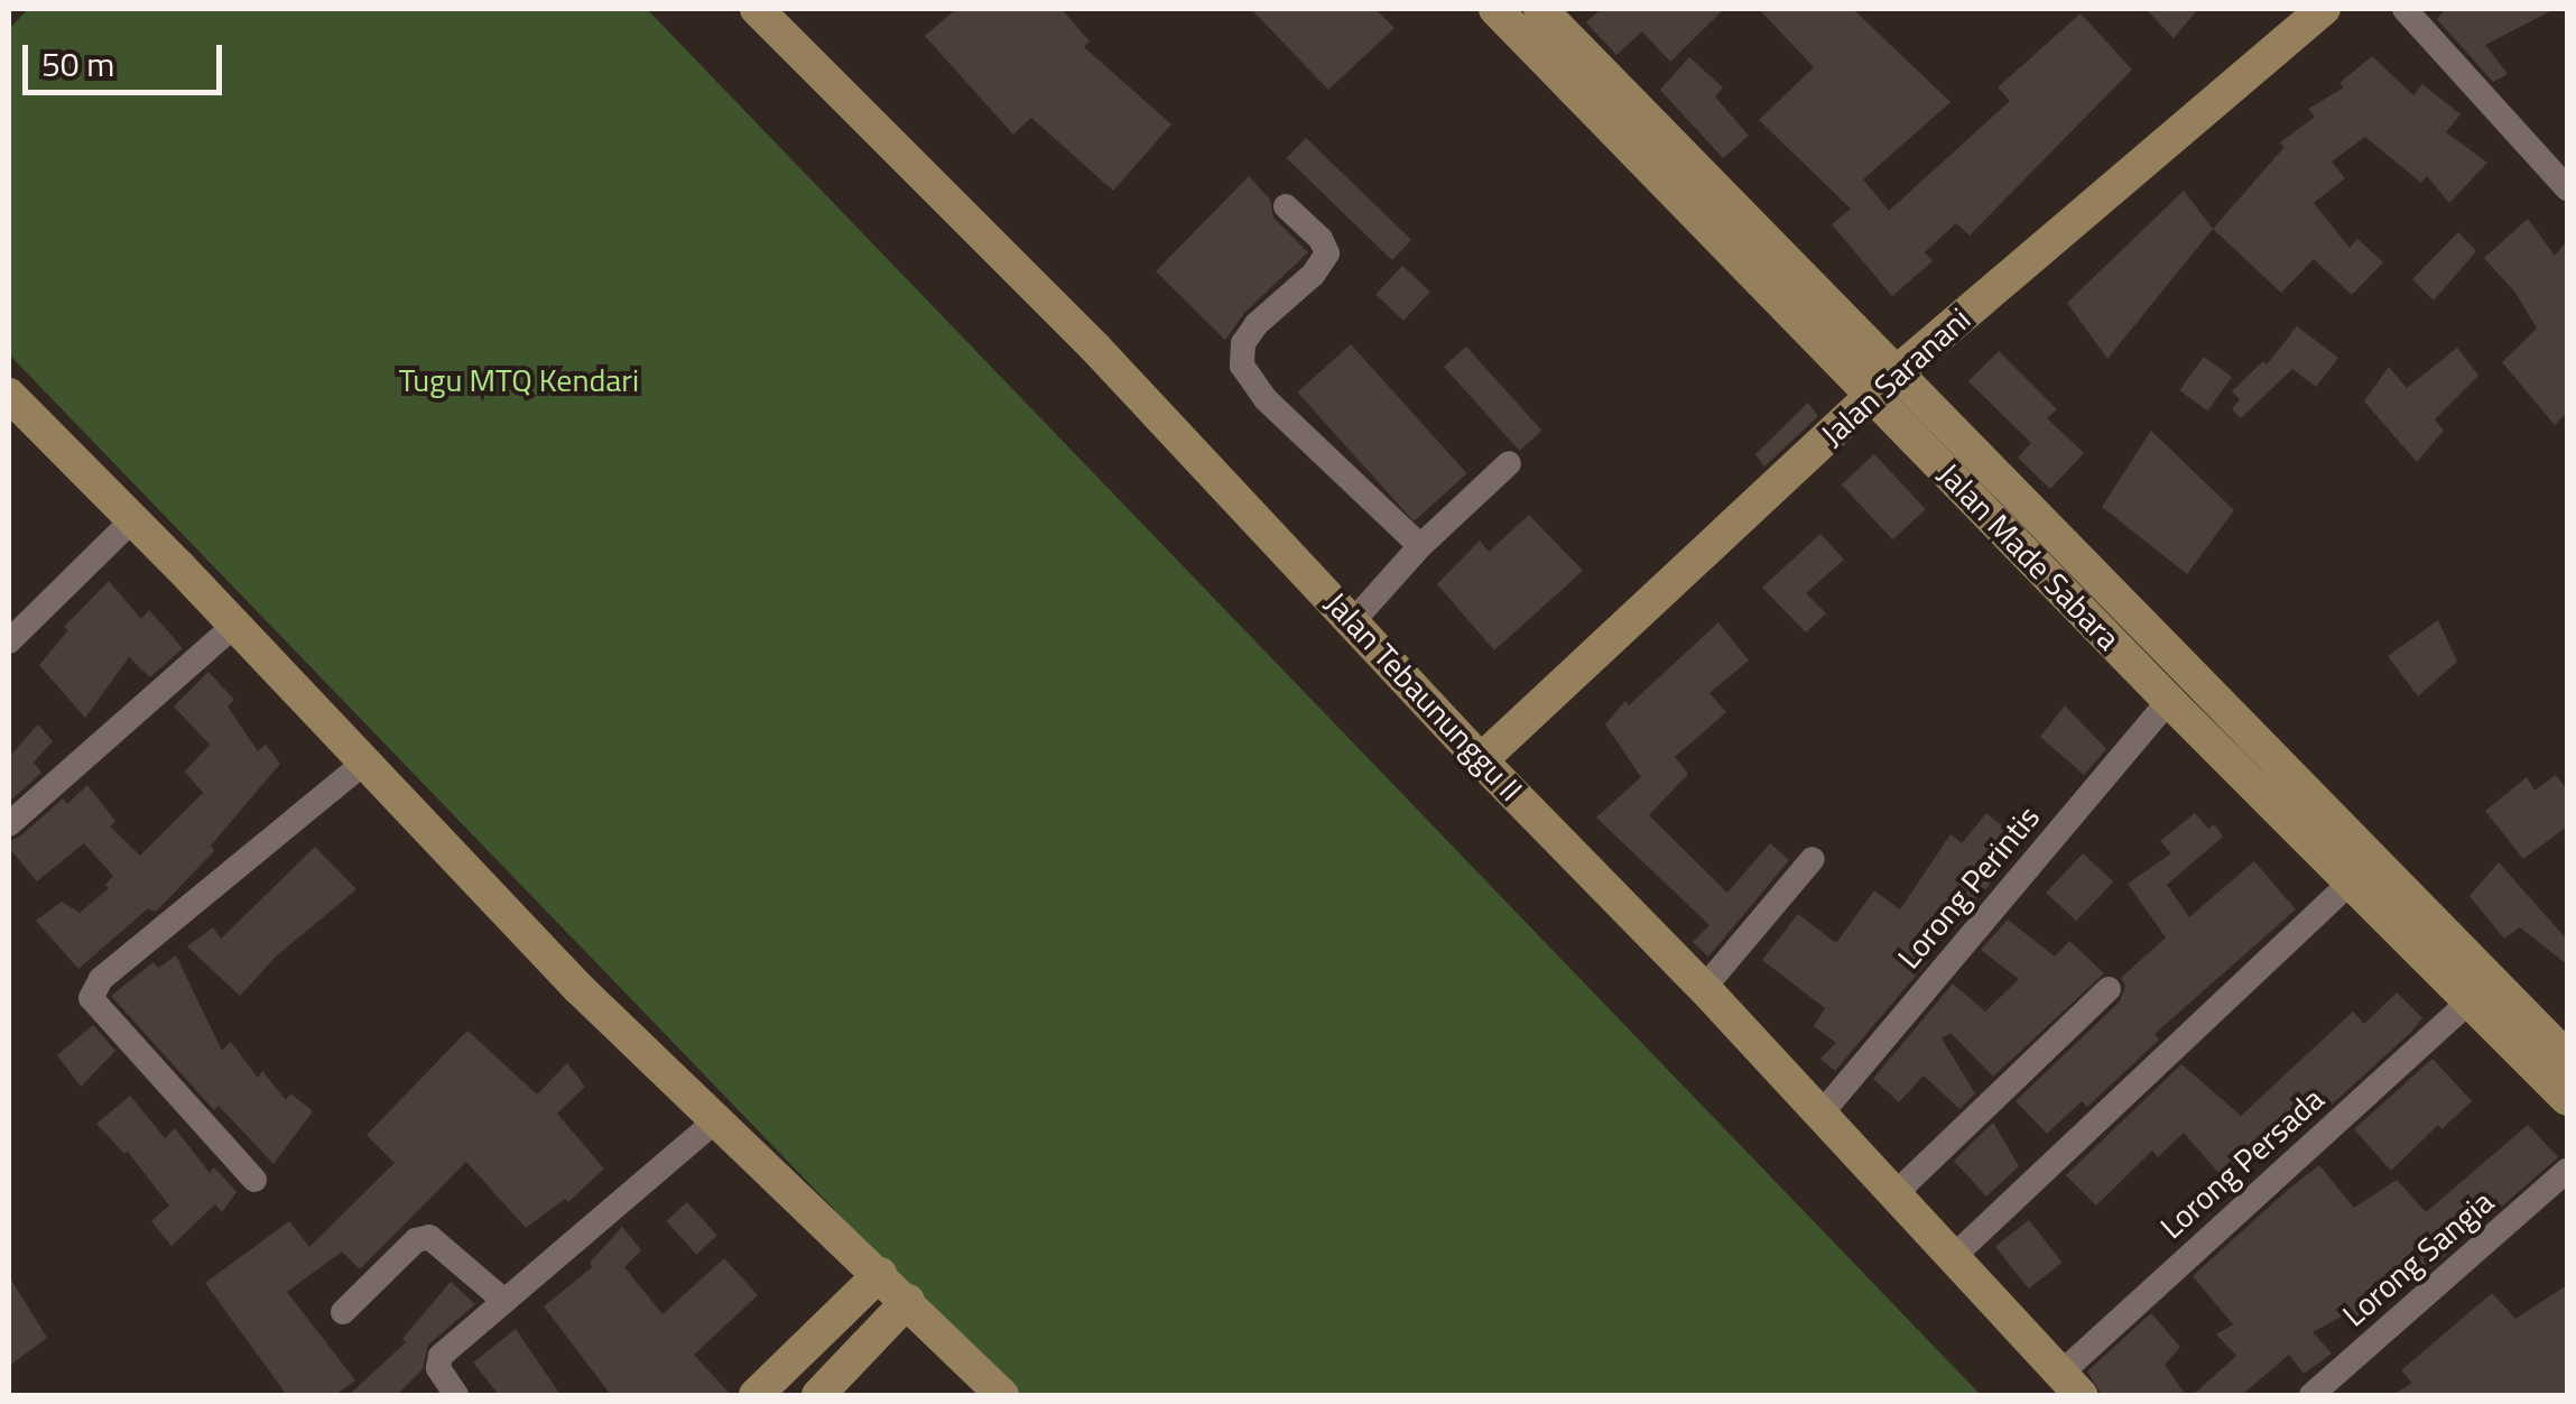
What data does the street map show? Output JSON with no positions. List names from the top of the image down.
{
  "streets": {
    "street": [
      "Jalan Saranani",
      "Jalan Made Sabara",
      "Jalan Tebaununggu II",
      "Lorong Perintis",
      "Lorong Persada",
      "Lorong Sangia"
    ]
  },
  "crossings": [
    ["Jalan Saranani", "Jalan Made Sabara"],
    ["Jalan Saranani", "Jalan Tebaununggu II"],
    ["Jalan Made Sabara", "Lorong Perintis"],
    ["Jalan Made Sabara", "Lorong Persada"],
    ["Jalan Tebaununggu II", "Lorong Perintis"],
    ["Jalan Tebaununggu II", "Lorong Persada"]
  ],
  "parks": ["Tugu MTQ Kendari"],
  "scale_bar": "50 m"
}
